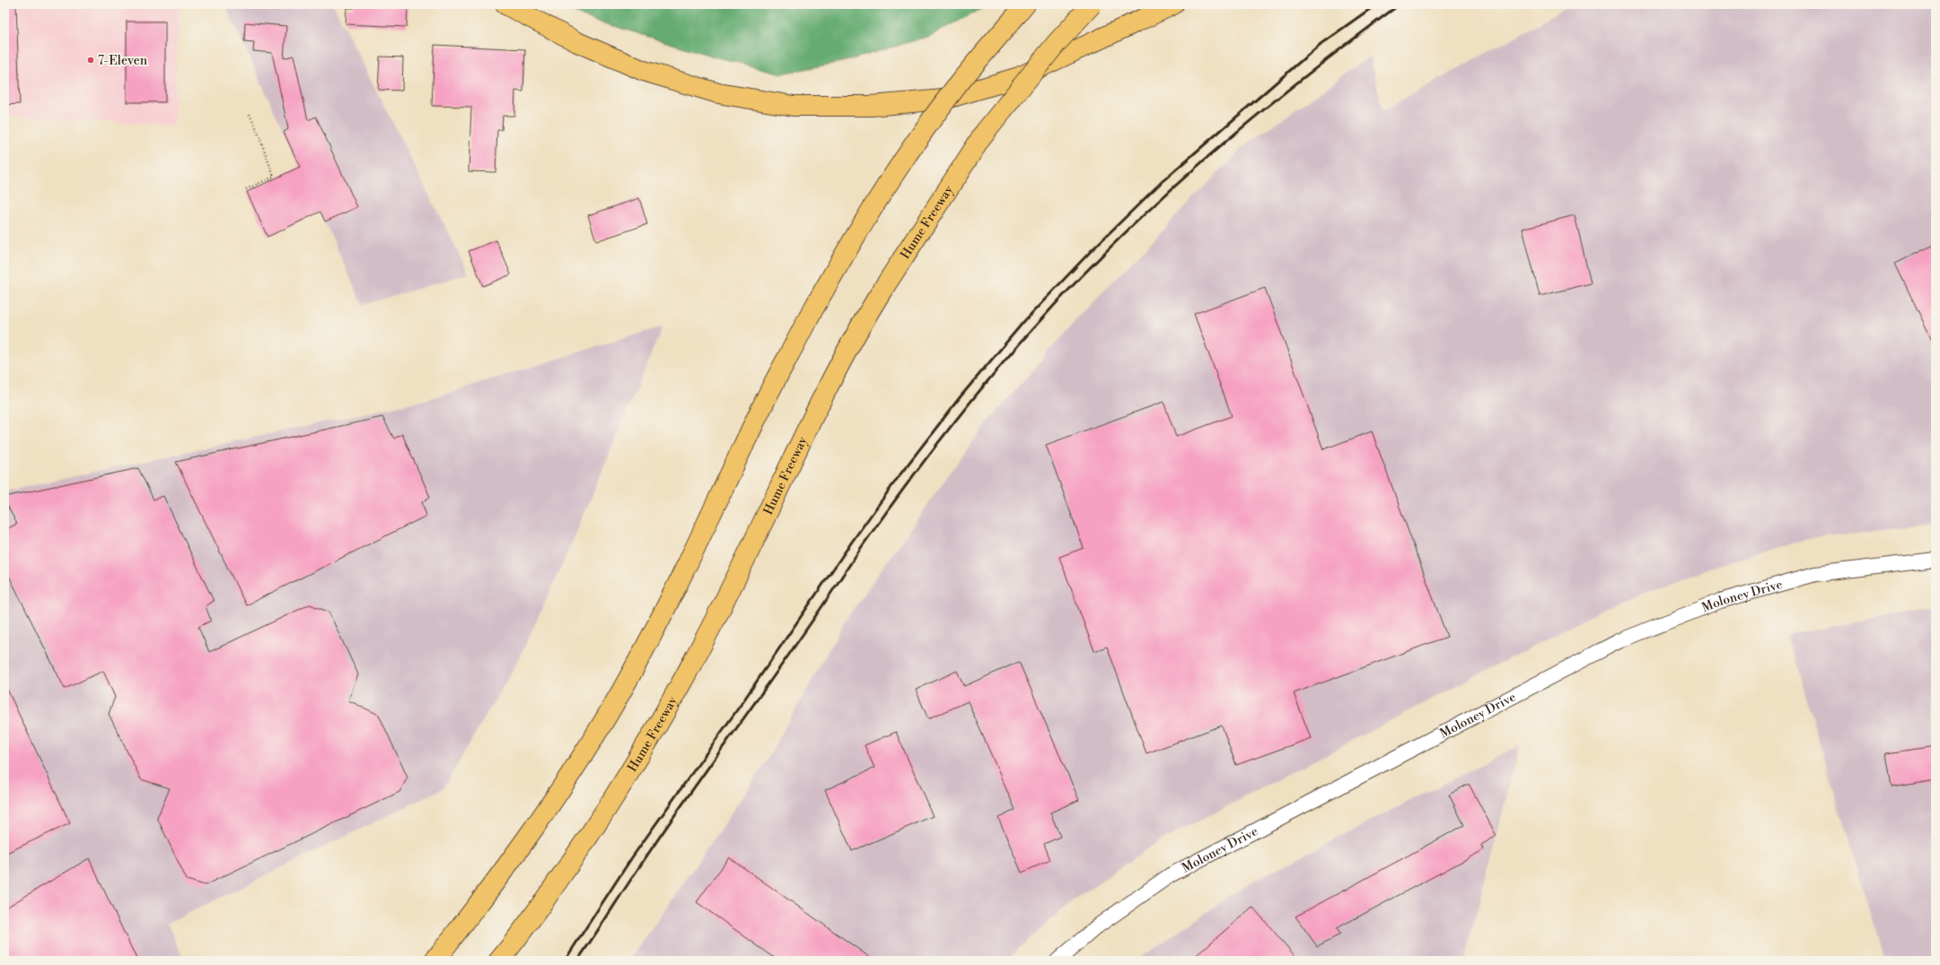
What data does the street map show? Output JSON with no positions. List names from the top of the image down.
{
  "streets": {
    "highway": ["Hume Freeway"],
    "street": ["Moloney Drive"]
  },
  "places": ["7-Eleven"]
}
